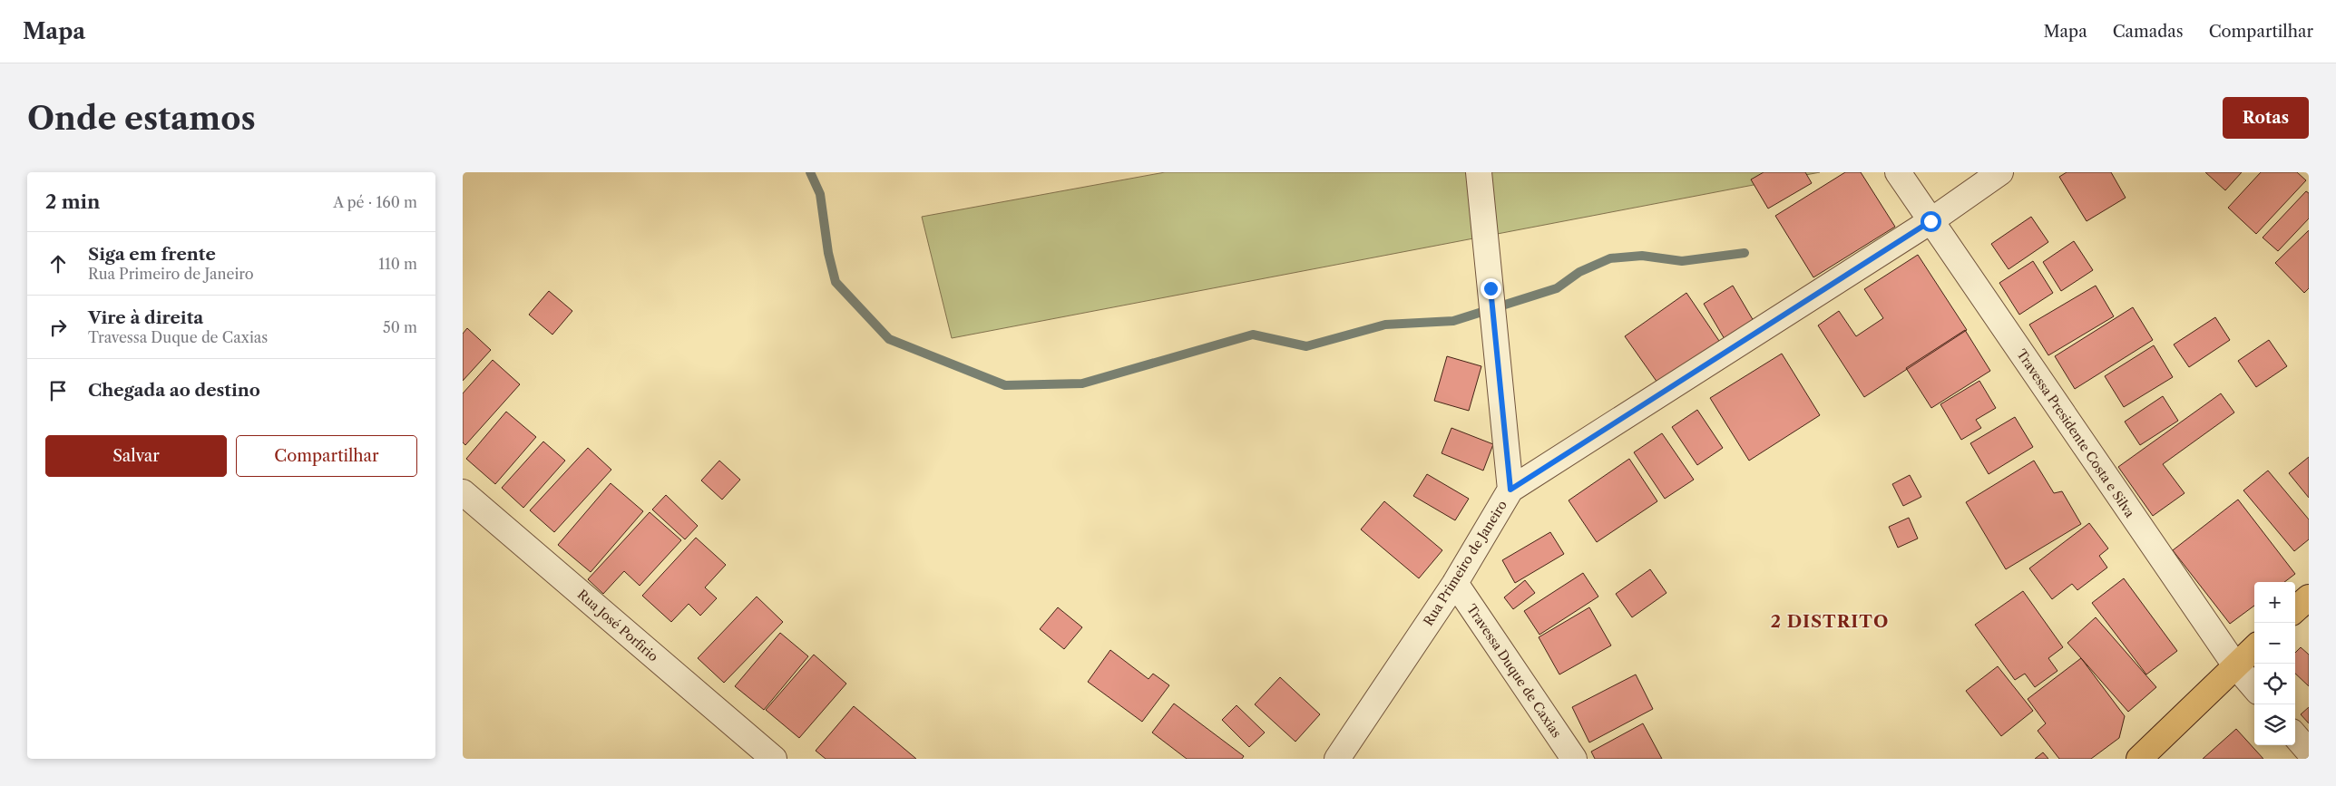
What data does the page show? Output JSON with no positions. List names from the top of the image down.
{
  "streets": {
    "street": [
      "Travessa Presidente Costa e Silva",
      "Rua Primeiro de Janeiro",
      "Rua José Porfirio",
      "Travessa Duque de Caxias"
    ]
  },
  "crossings": [
    ["Travessa Presidente Costa e Silva", "Rua Primeiro de Janeiro"],
    ["Rua Primeiro de Janeiro", "Travessa Duque de Caxias"]
  ],
  "districts": ["2 DISTRITO"],
  "page": {
    "header": "Mapa",
    "nav": ["Mapa", "Camadas", "Compartilhar"],
    "buttons": [
      "Rotas",
      ["Salvar", "Compartilhar"]
    ],
    "title": "Onde estamos",
    "heading": ["2 min", "A pé · 160 m"],
    "list": [
      ["Siga em frente", "Rua Primeiro de Janeiro", "110 m"],
      ["Vire à direita", "Travessa Duque de Caxias", "50 m"],
      "Chegada ao destino"
    ],
    "map_buttons": ["+", "−"]
  }
}
